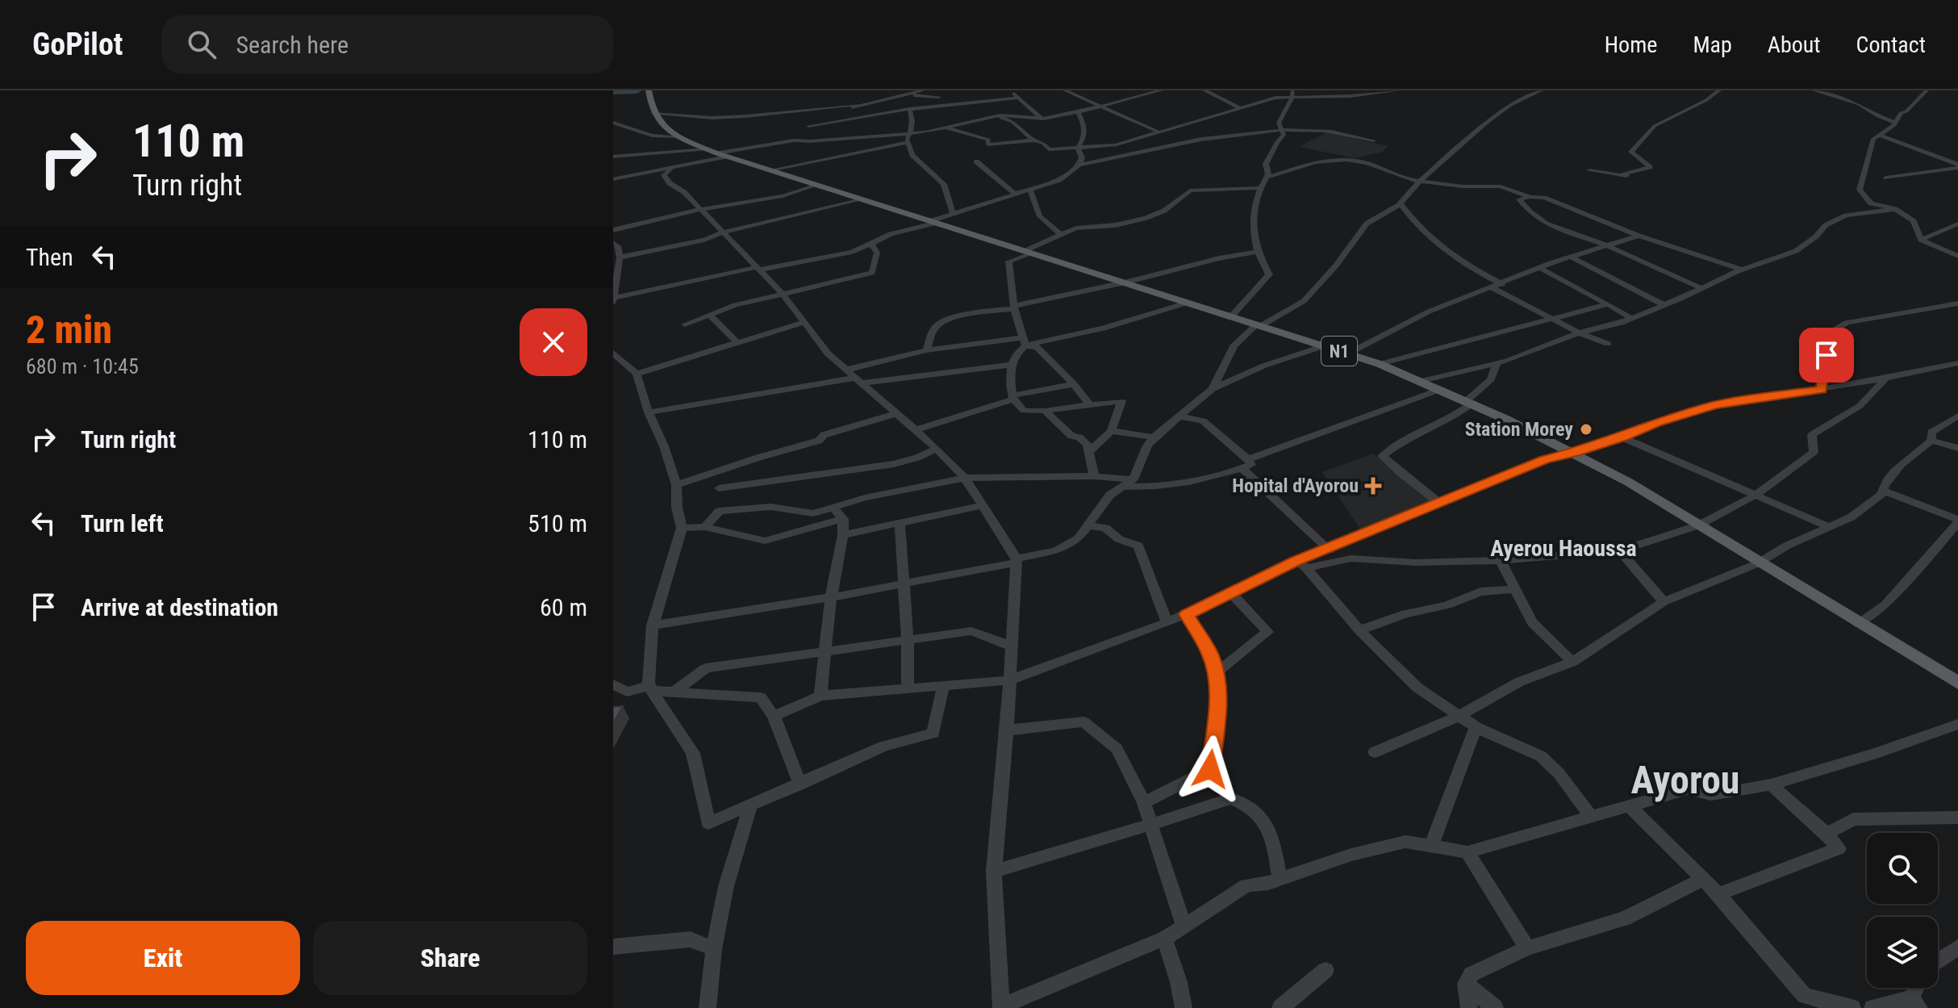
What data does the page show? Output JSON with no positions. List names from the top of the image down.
{
  "streets": {
    "main road": ["N1"]
  },
  "districts": ["Ayerou Haoussa", "Ayorou"],
  "places": {
    "other": ["Station Morey"],
    "health": ["Hopital d'Ayorou"]
  },
  "page": {
    "header": "GoPilot",
    "search": "Search here",
    "nav": [
      "Home",
      "Map",
      "About",
      "Contact"
    ],
    "turn": ["110 m", "Turn right"],
    "then": "Then",
    "heading": ["2 min", "680 m · 10:45"],
    "list": [
      {
        "name": "Turn right",
        "value": "110 m"
      },
      {
        "name": "Turn left",
        "value": "510 m"
      },
      {
        "name": "Arrive at destination",
        "value": "60 m"
      }
    ],
    "buttons": ["Exit", "Share"]
  }
}
